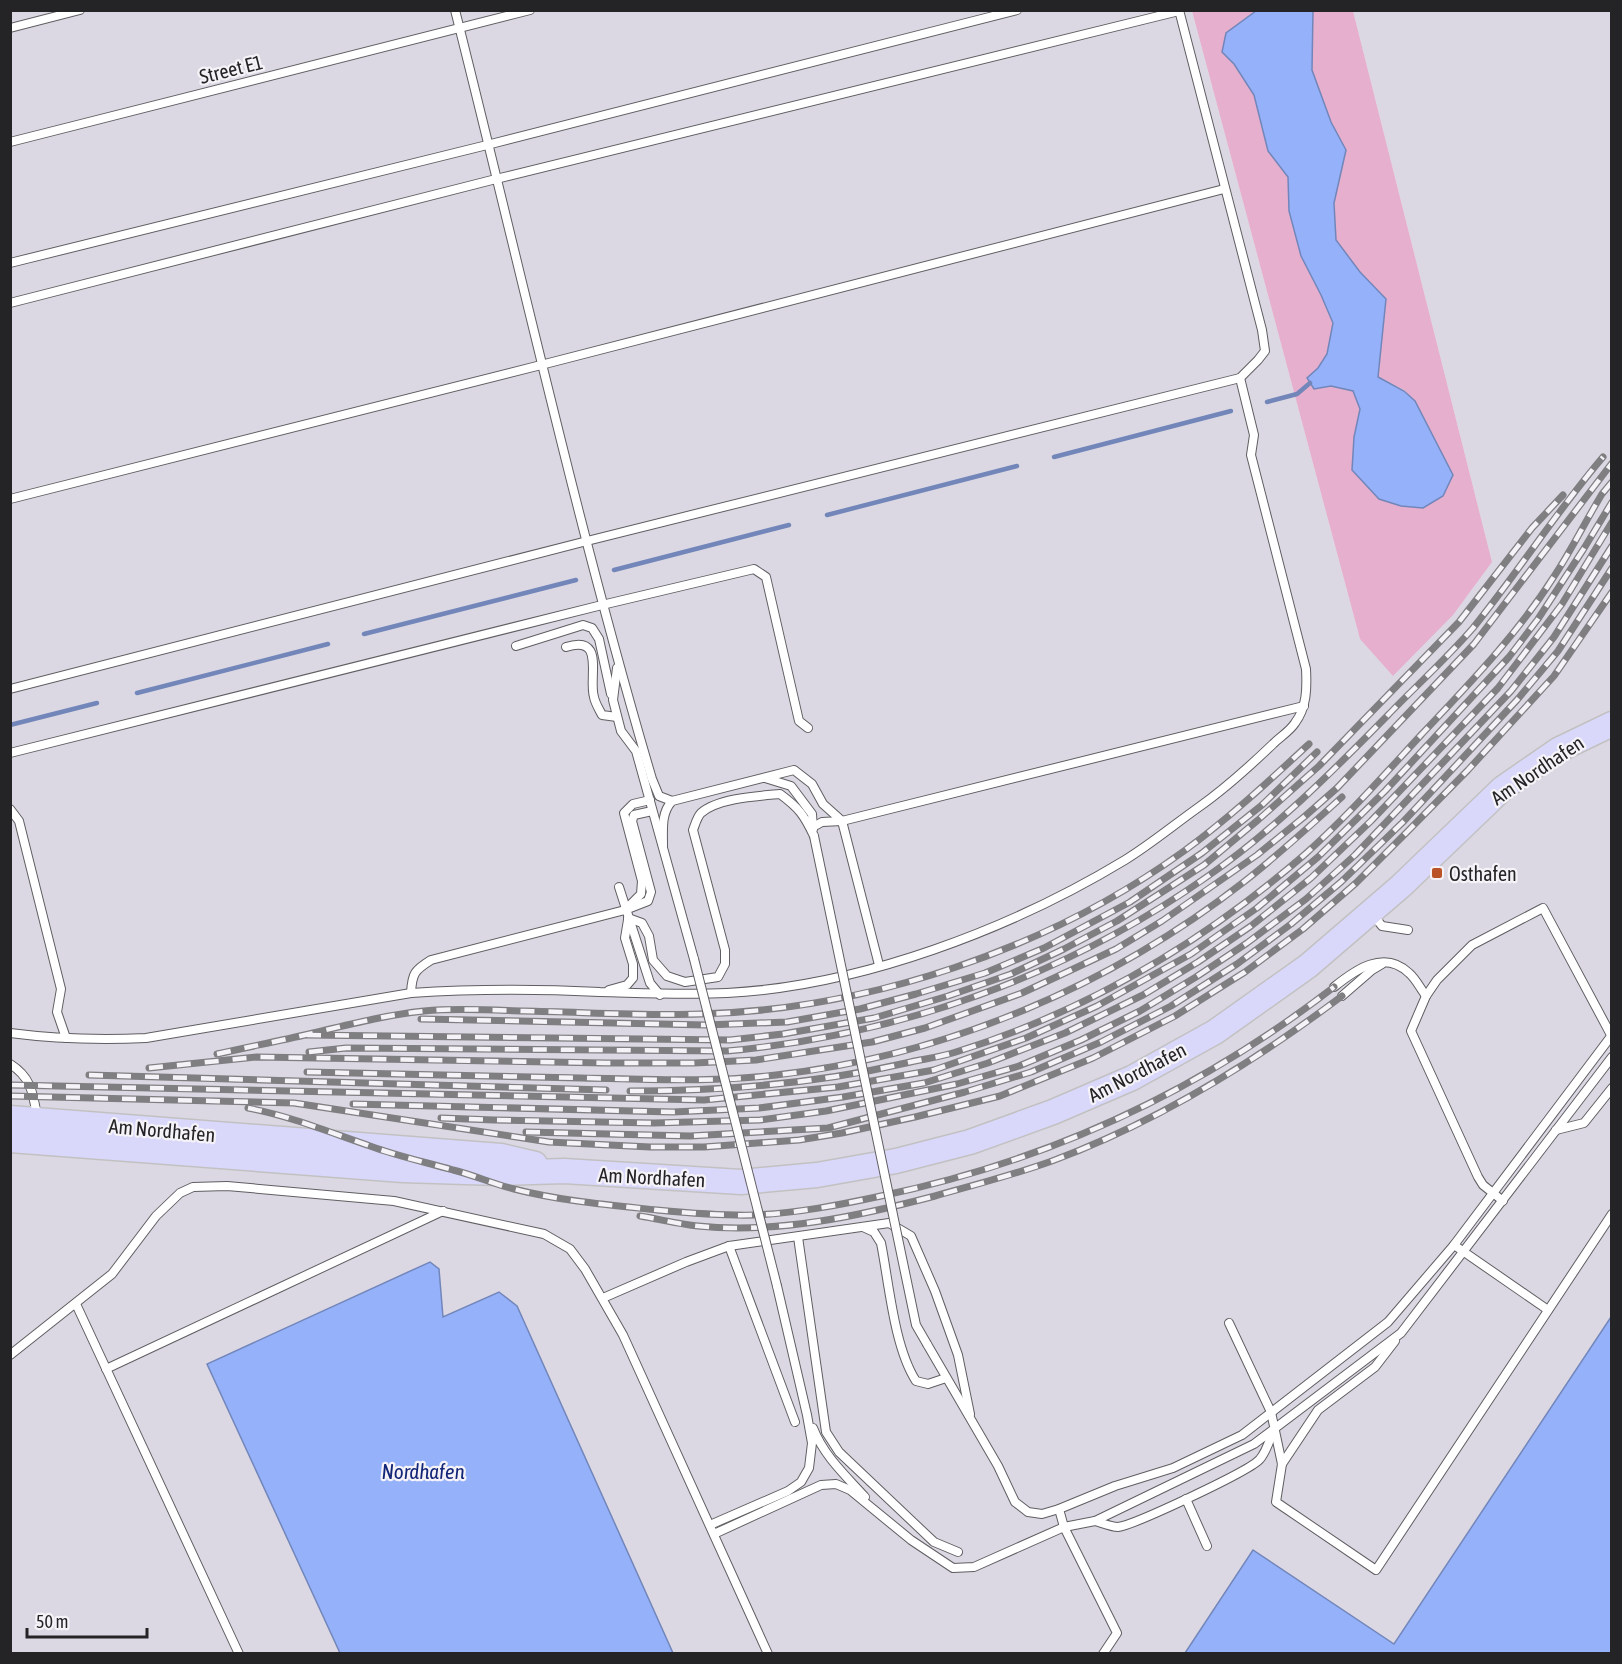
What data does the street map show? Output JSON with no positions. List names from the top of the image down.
{
  "streets": {
    "main road": ["Am Nordhafen"],
    "lane": ["Street E1"]
  },
  "water": ["Nordhafen"],
  "places": {
    "transit": ["Osthafen"]
  },
  "scale_bar": "50 m"
}
